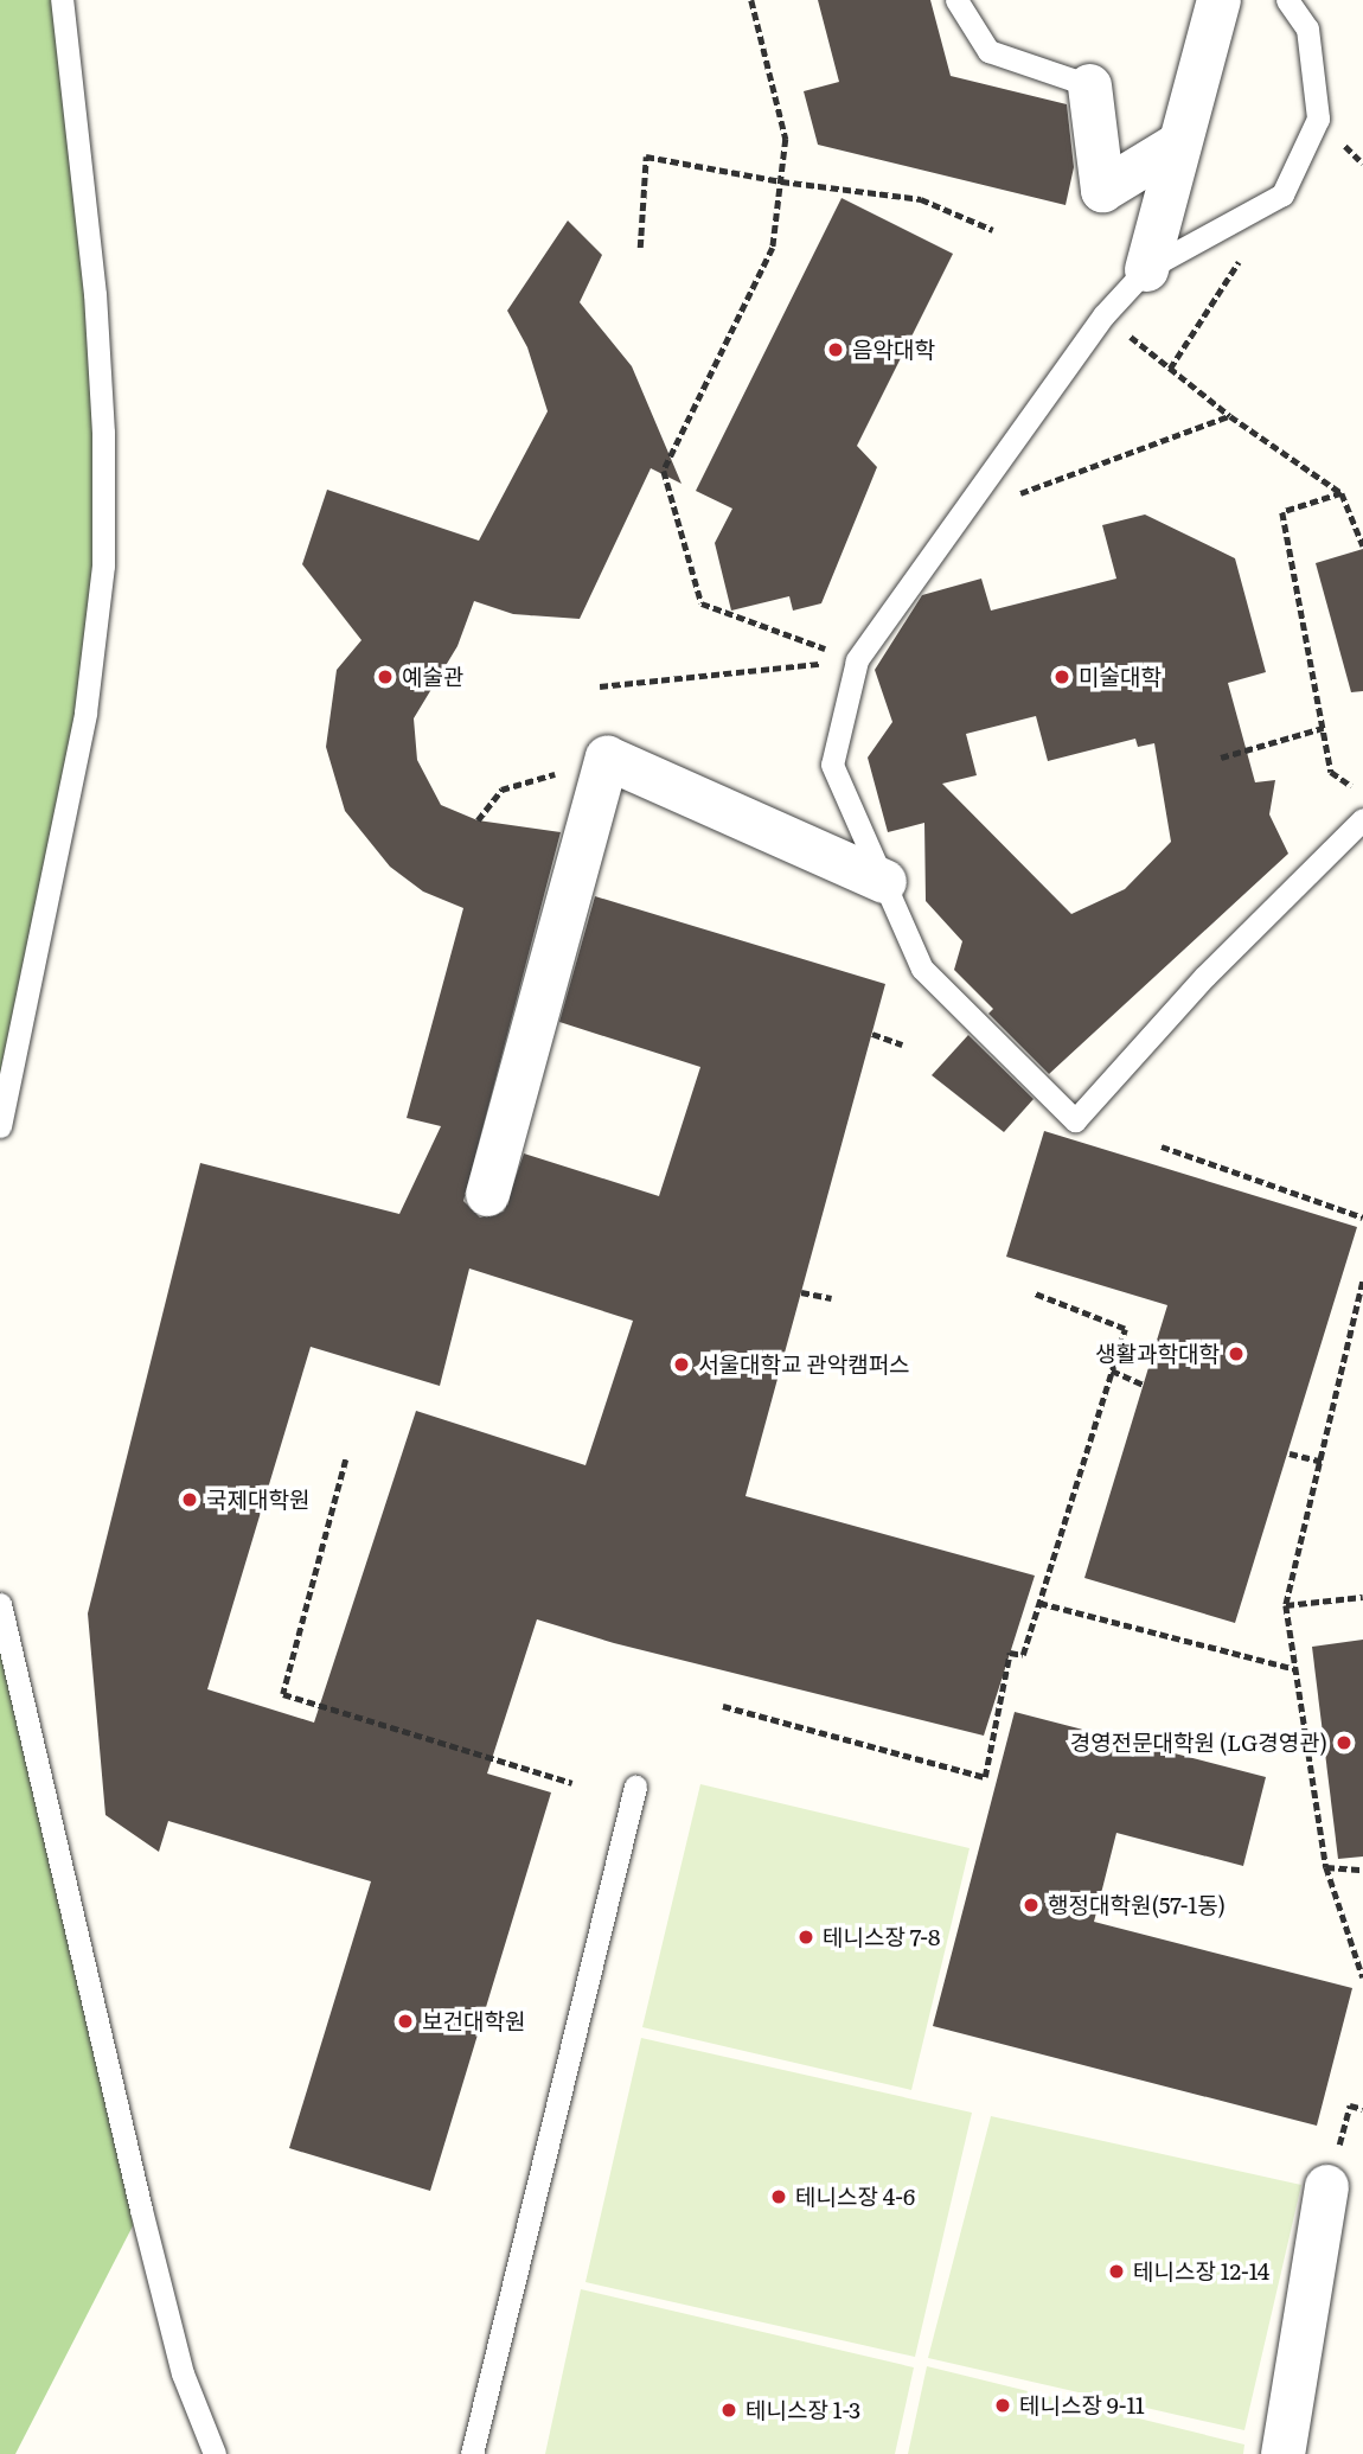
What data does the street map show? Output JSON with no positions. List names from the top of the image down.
{
  "places": [
    "음악대학",
    "예술관",
    "미술대학",
    "생활과학대학",
    "서울대학교 관악캠퍼스",
    "국제대학원",
    "경영전문대학원 (LG경영관)",
    "행정대학원(57-1동)",
    "테니스장 7-8",
    "보건대학원",
    "테니스장 4-6",
    "테니스장 12-14",
    "테니스장 9-11",
    "테니스장 1-3"
  ]
}
